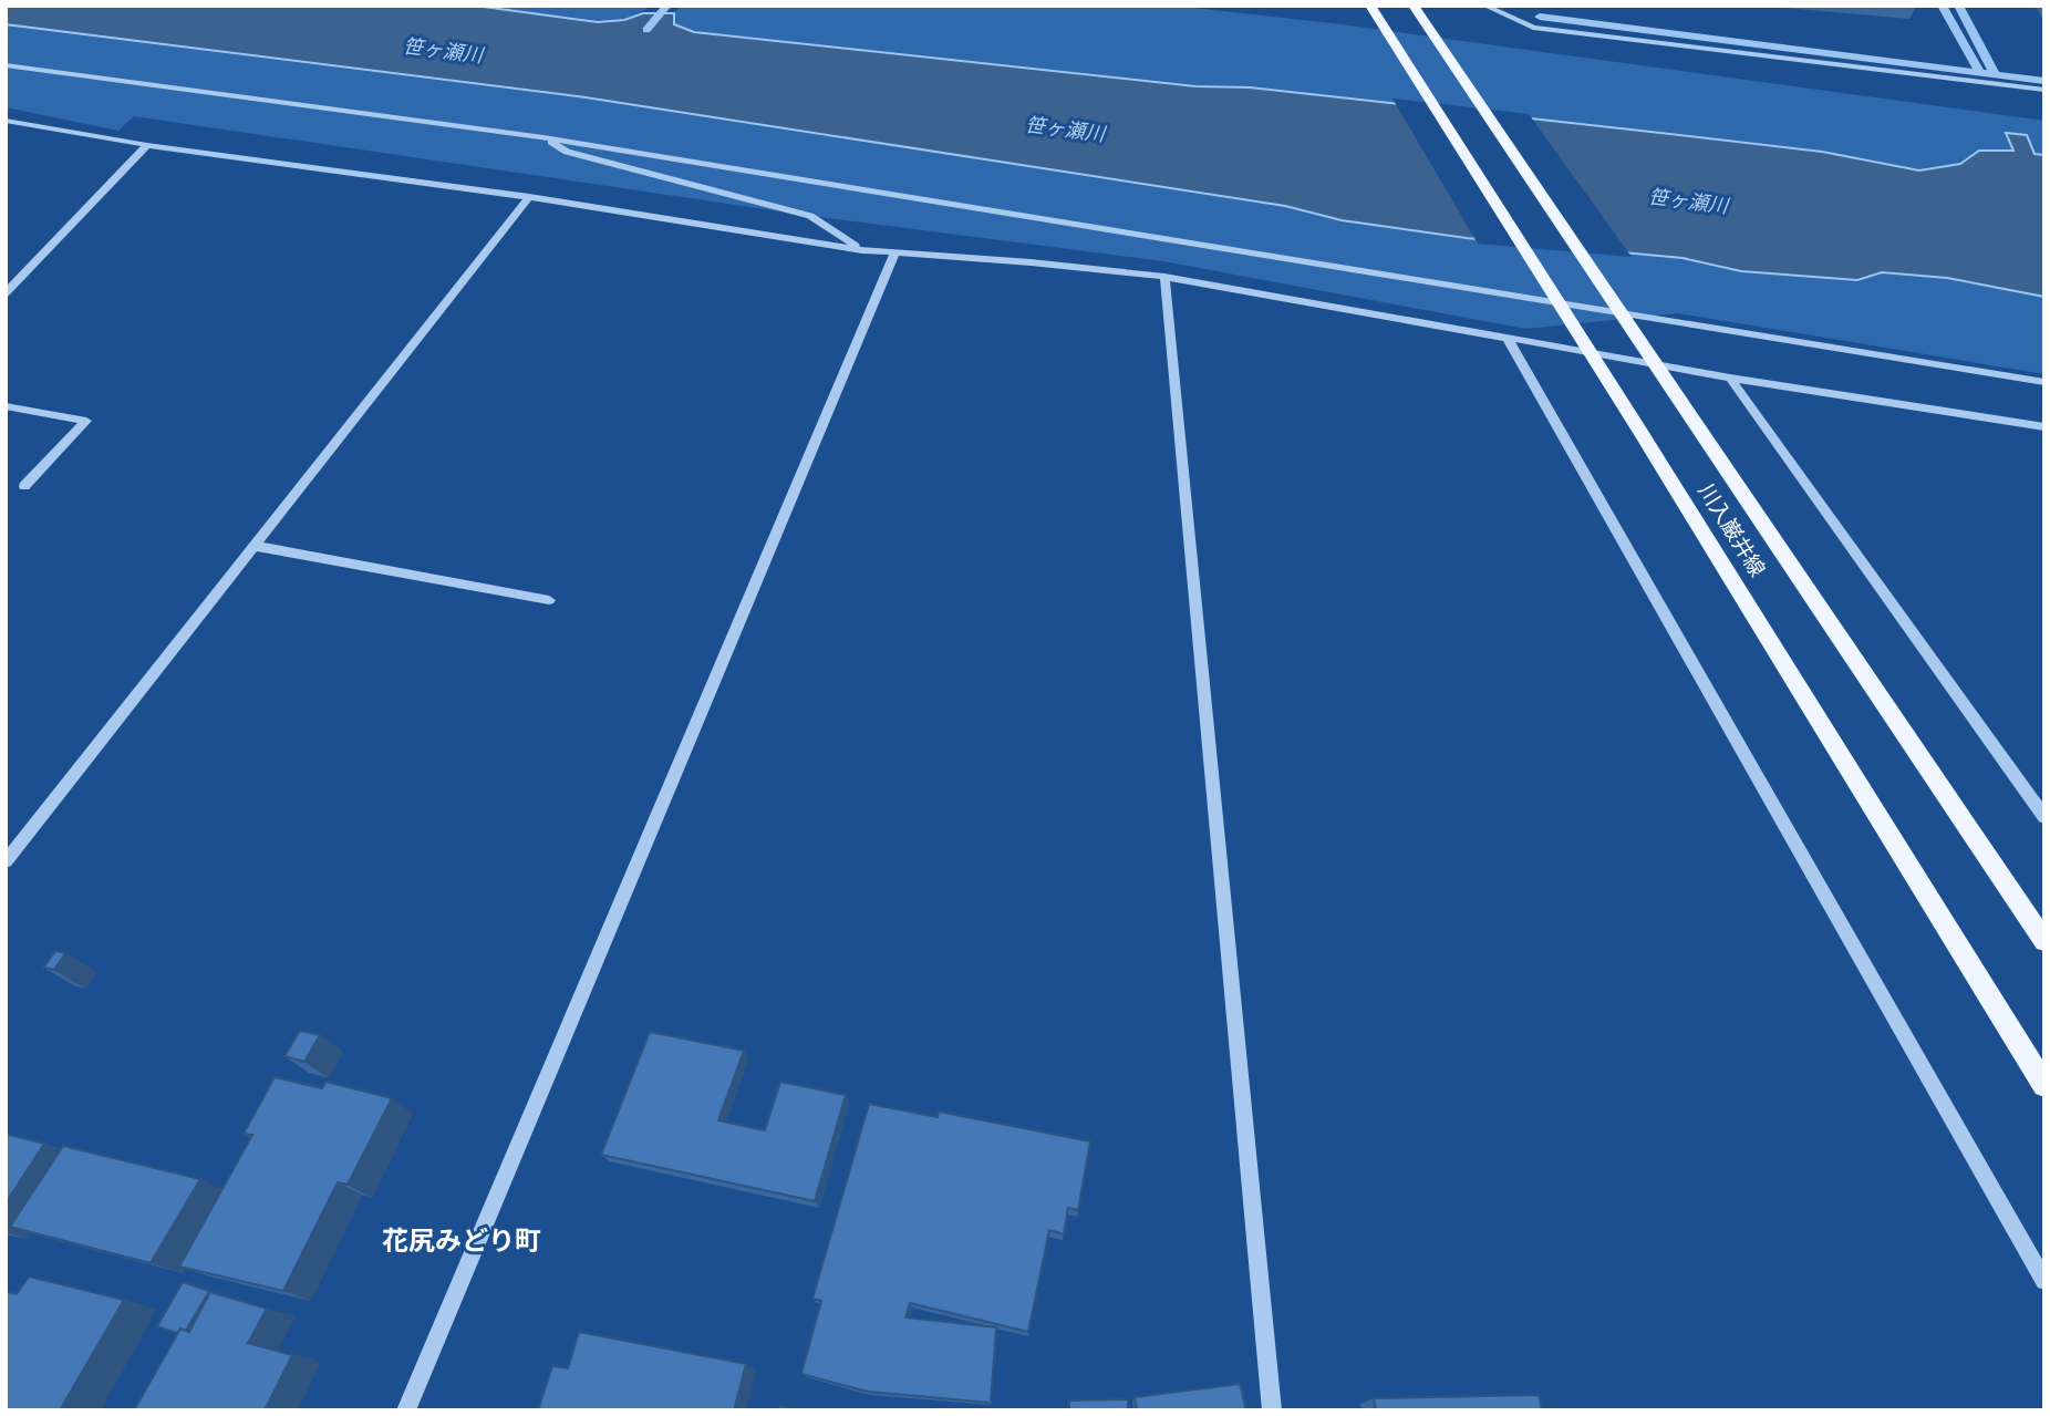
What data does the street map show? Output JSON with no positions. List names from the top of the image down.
{
  "streets": {
    "main road": ["川入巌井線"]
  },
  "districts": ["花尻みどり町"],
  "water": ["笹ヶ瀬川"]
}
